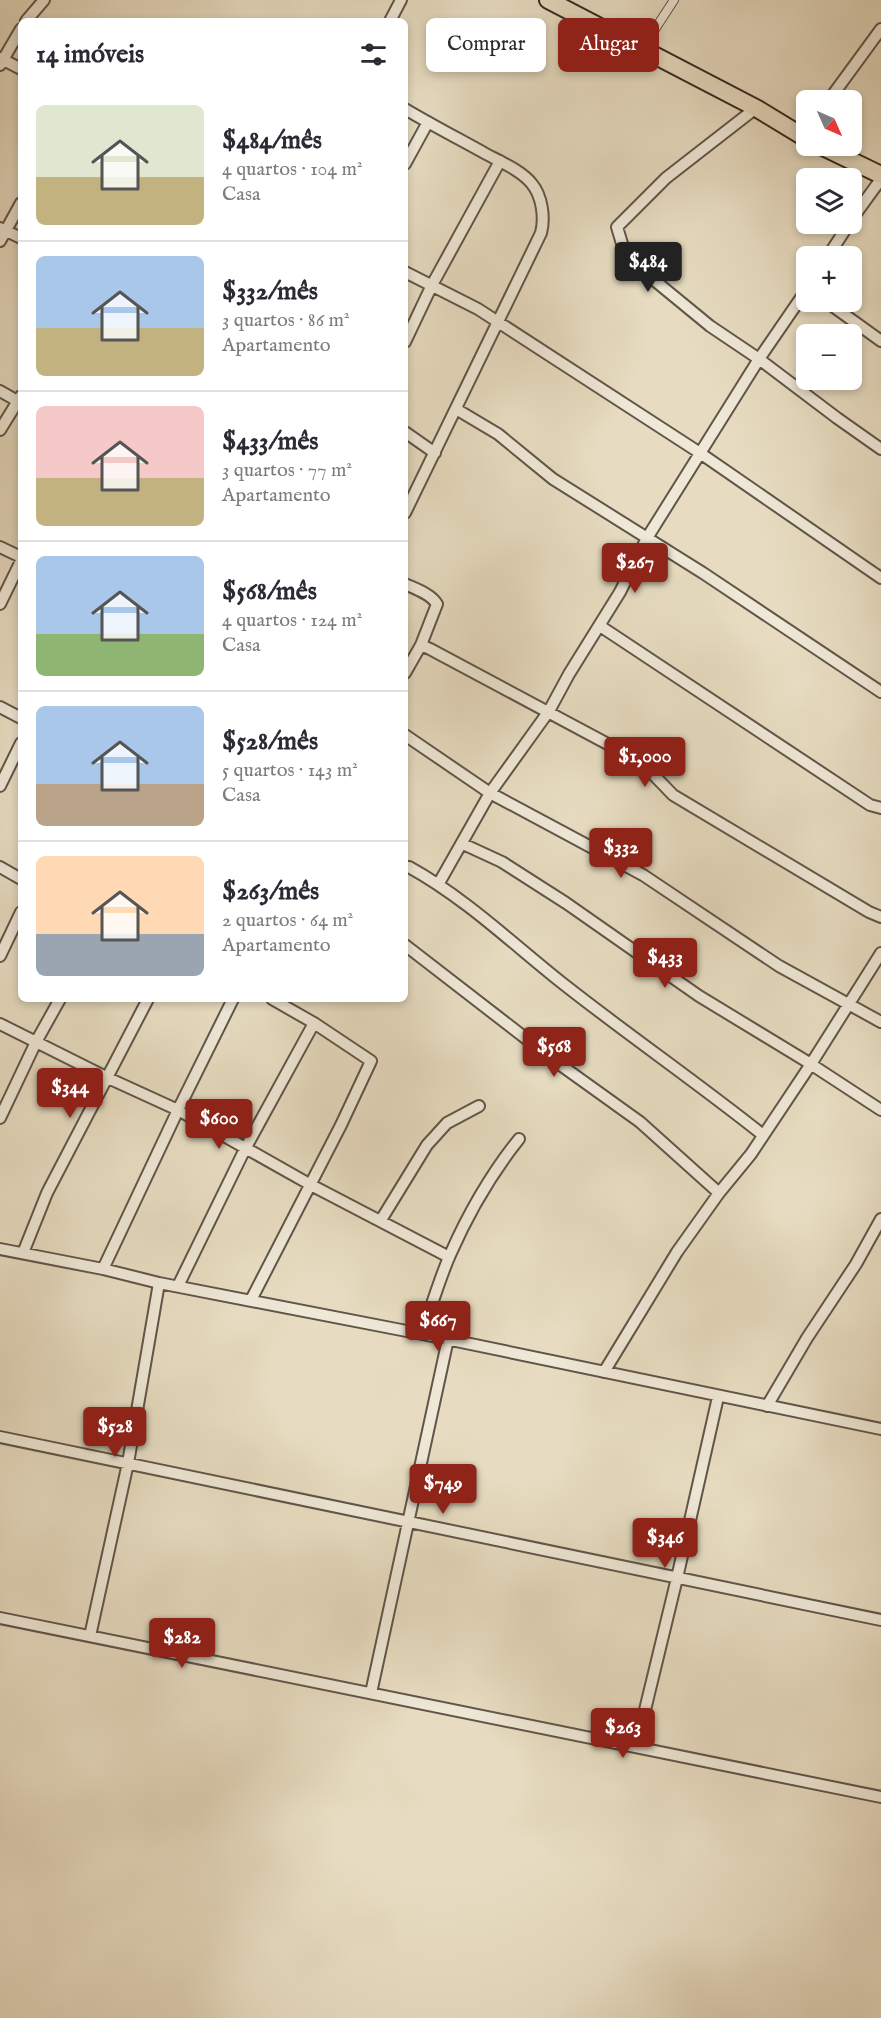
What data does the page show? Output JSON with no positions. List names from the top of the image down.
{
  "north": "bottom right",
  "page": {
    "chip": ["Comprar", "Alugar"],
    "heading": "14 imóveis",
    "map_buttons": ["+", "−"],
    "list": [
      {
        "name": "$484/mês",
        "note": "4 quartos · 104 m² · Casa"
      },
      {
        "name": "$332/mês",
        "note": "3 quartos · 86 m² · Apartamento"
      },
      {
        "name": "$433/mês",
        "note": "3 quartos · 77 m² · Apartamento"
      },
      {
        "name": "$568/mês",
        "note": "4 quartos · 124 m² · Casa"
      },
      {
        "name": "$528/mês",
        "note": "5 quartos · 143 m² · Casa"
      },
      {
        "name": "$263/mês",
        "note": "2 quartos · 64 m² · Apartamento"
      }
    ],
    "price": [
      "$484",
      "$267",
      "$1,000",
      "$332",
      "$433",
      "$568",
      "$344",
      "$600",
      "$667",
      "$528",
      "$749",
      "$346",
      "$282",
      "$263"
    ]
  }
}
